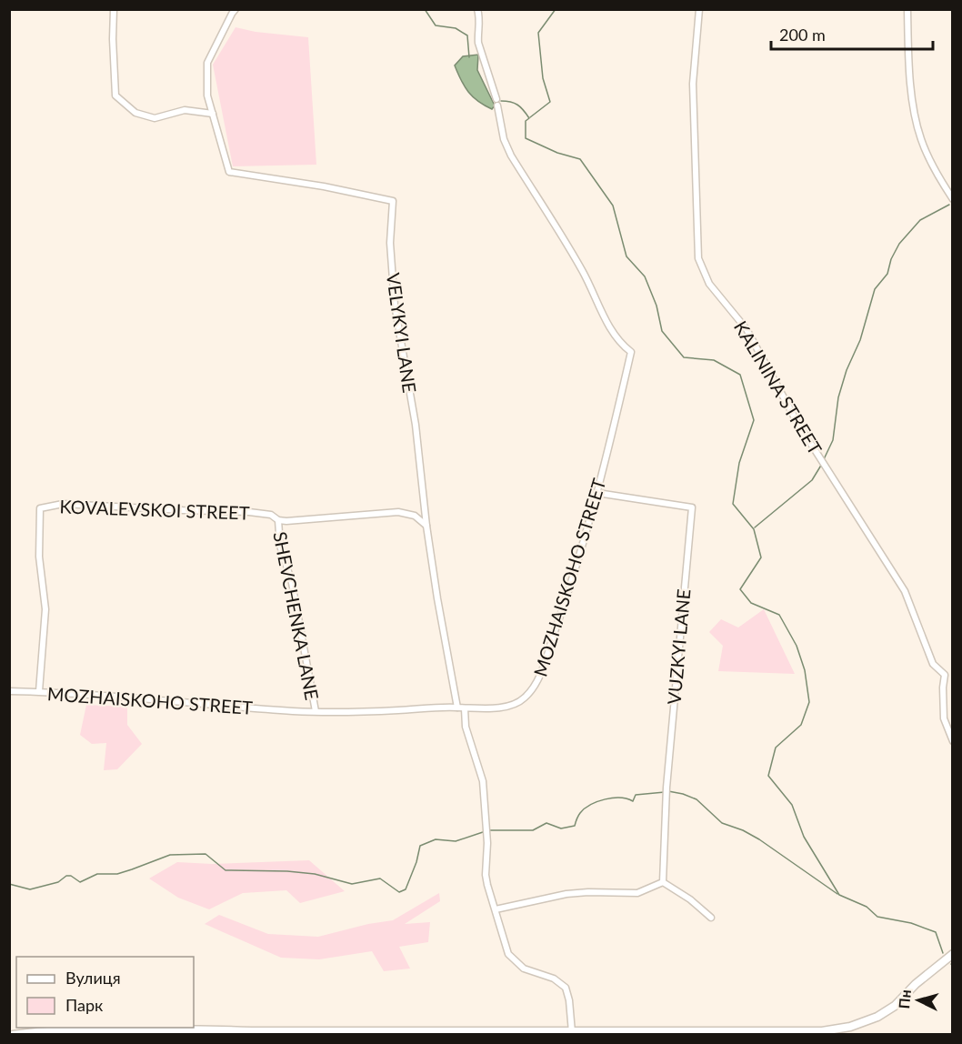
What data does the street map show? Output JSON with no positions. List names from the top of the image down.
{
  "streets": {
    "street": [
      "VELYKYI LANE",
      "KALININA STREET",
      "KOVALEVSKOI STREET",
      "MOZHAISKOHO STREET",
      "SHEVCHENKA LANE",
      "VUZKYI LANE"
    ]
  },
  "crossings": [
    ["VELYKYI LANE", "KOVALEVSKOI STREET"],
    ["VELYKYI LANE", "MOZHAISKOHO STREET"],
    ["KOVALEVSKOI STREET", "MOZHAISKOHO STREET"],
    ["KOVALEVSKOI STREET", "SHEVCHENKA LANE"],
    ["MOZHAISKOHO STREET", "SHEVCHENKA LANE"],
    ["MOZHAISKOHO STREET", "VUZKYI LANE"]
  ],
  "legend": ["Вулиця", "Парк"],
  "scale_bar": "200 m",
  "north": "left"
}
